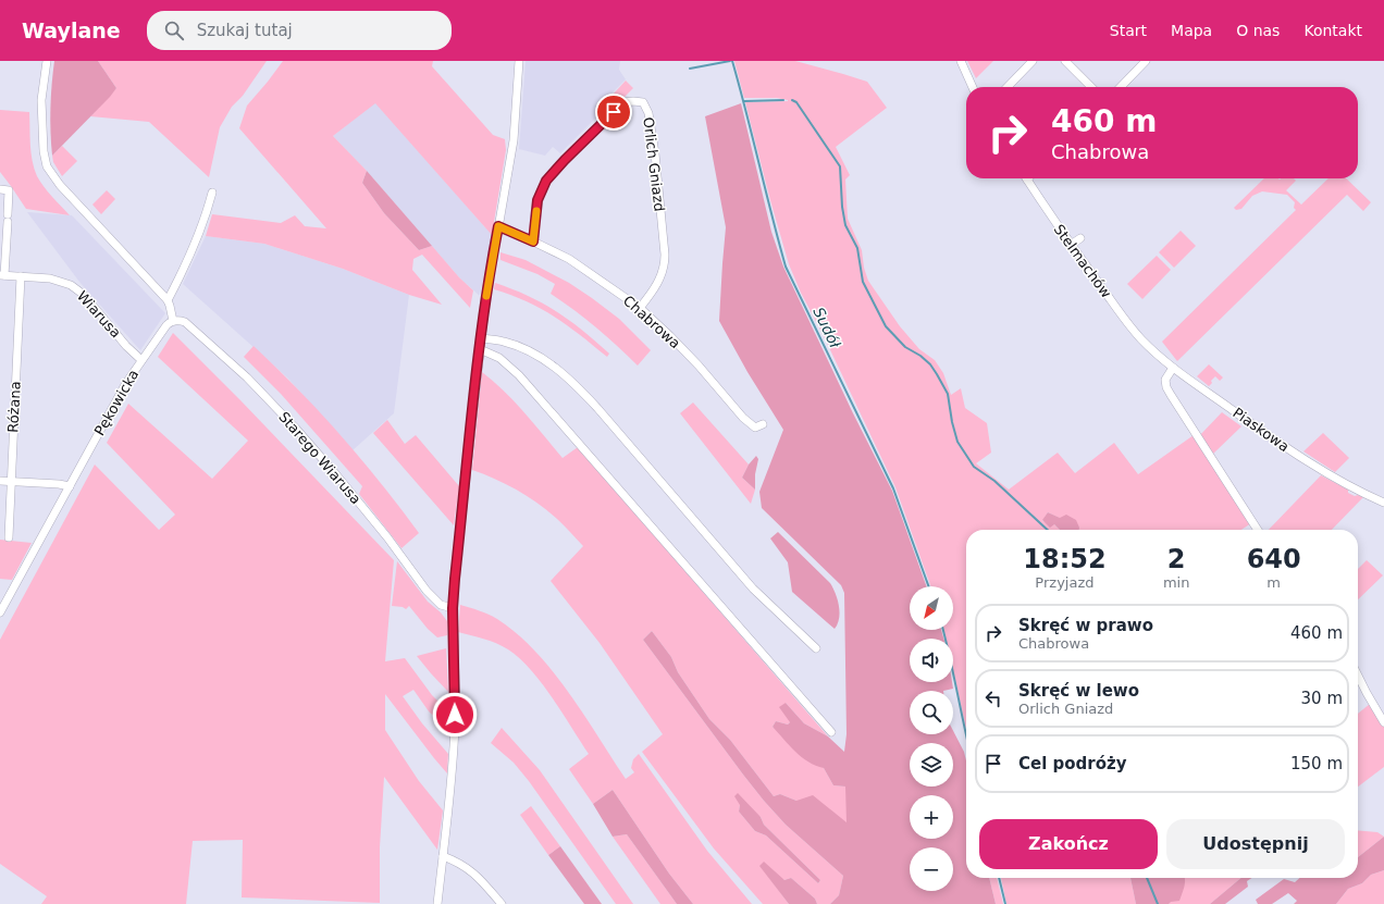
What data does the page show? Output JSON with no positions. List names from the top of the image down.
{
  "streets": {
    "street": [
      "Orlich Gniazd",
      "Stelmachów",
      "Wiarusa",
      "Chabrowa",
      "Pękowicka",
      "Różana",
      "Piaskowa",
      "Starego Wiarusa"
    ]
  },
  "crossings": [
    ["Orlich Gniazd", "Chabrowa"],
    ["Stelmachów", "Piaskowa"],
    ["Wiarusa", "Pękowicka"],
    ["Wiarusa", "Różana"],
    ["Pękowicka", "Starego Wiarusa"]
  ],
  "water": ["Sudół"],
  "north": "bottom left",
  "page": {
    "header": "Waylane",
    "search": "Szukaj tutaj",
    "nav": [
      "Start",
      "Mapa",
      "O nas",
      "Kontakt"
    ],
    "turn": ["460 m", "Chabrowa"],
    "eta": [
      "18:52",
      "Przyjazd",
      "2",
      "min",
      "640",
      "m"
    ],
    "map_buttons": ["+", "−"],
    "list": [
      {
        "name": "Skręć w prawo",
        "note": "Chabrowa",
        "value": "460 m"
      },
      {
        "name": "Skręć w lewo",
        "note": "Orlich Gniazd",
        "value": "30 m"
      },
      {
        "name": "Cel podróży",
        "value": "150 m"
      }
    ],
    "buttons": ["Zakończ", "Udostępnij"]
  }
}
